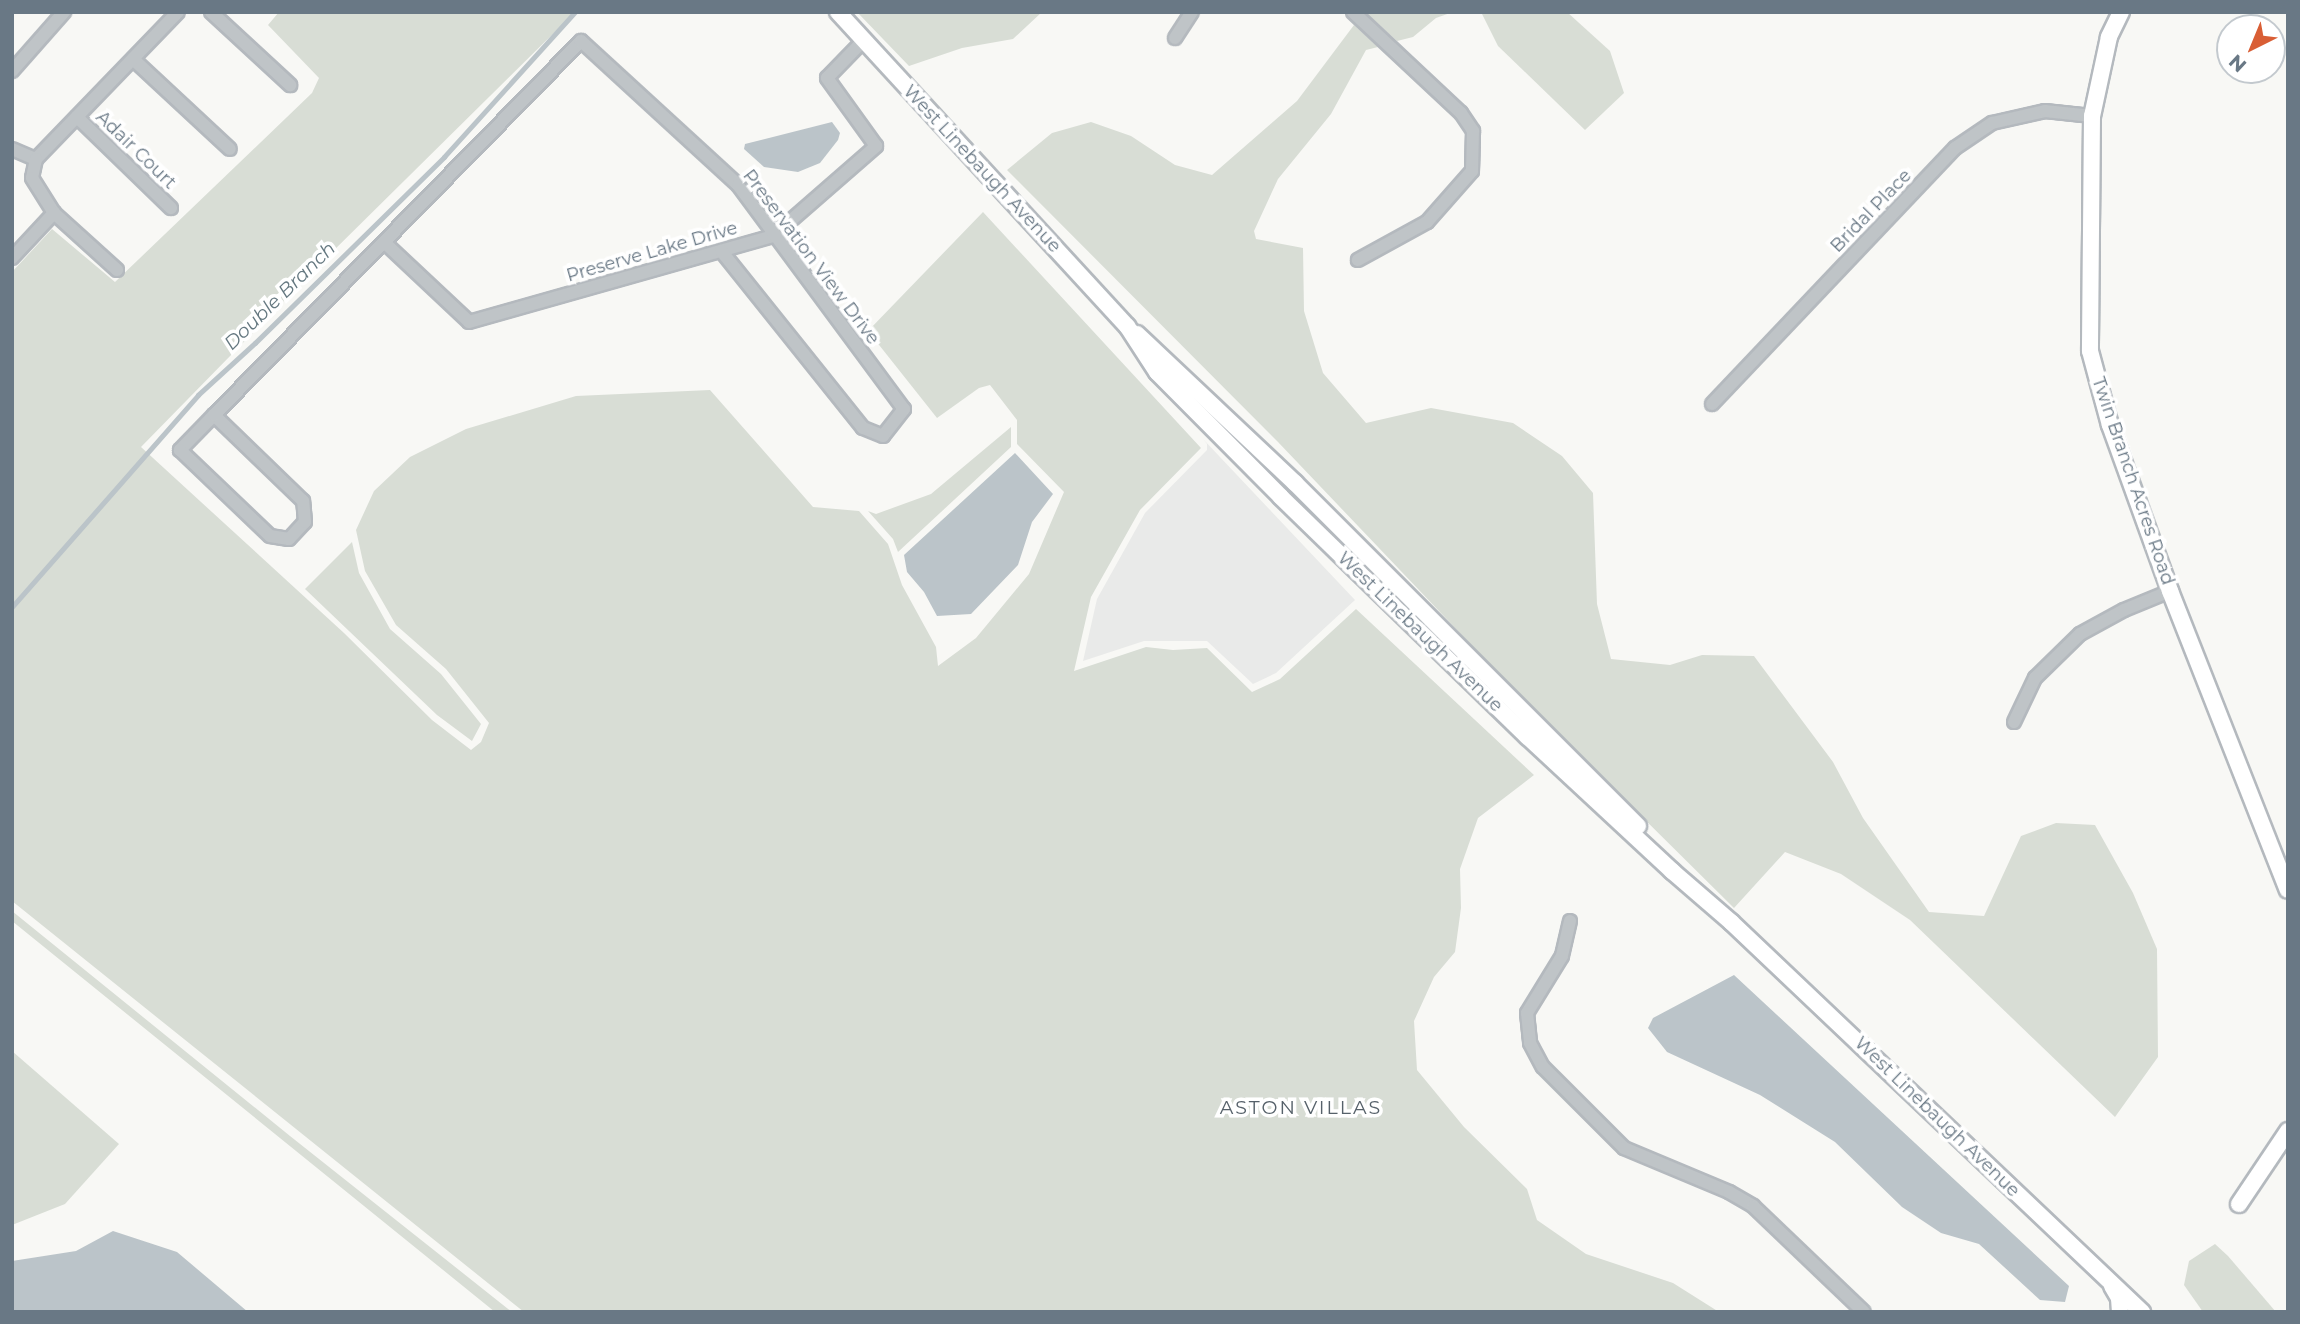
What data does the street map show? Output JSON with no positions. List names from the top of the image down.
{
  "streets": {
    "main road": ["West Linebaugh Avenue", "Twin Branch Acres Road"],
    "street": [
      "Adair Court",
      "Bridal Place",
      "Preserve Lake Drive",
      "Preservation View Drive"
    ]
  },
  "crossings": [
    ["West Linebaugh Avenue", "Preserve Lake Drive"],
    ["Bridal Place", "Twin Branch Acres Road"],
    ["Preserve Lake Drive", "Preservation View Drive"]
  ],
  "districts": ["ASTON VILLAS"],
  "water": ["Double Branch"],
  "north": "bottom left"
}
